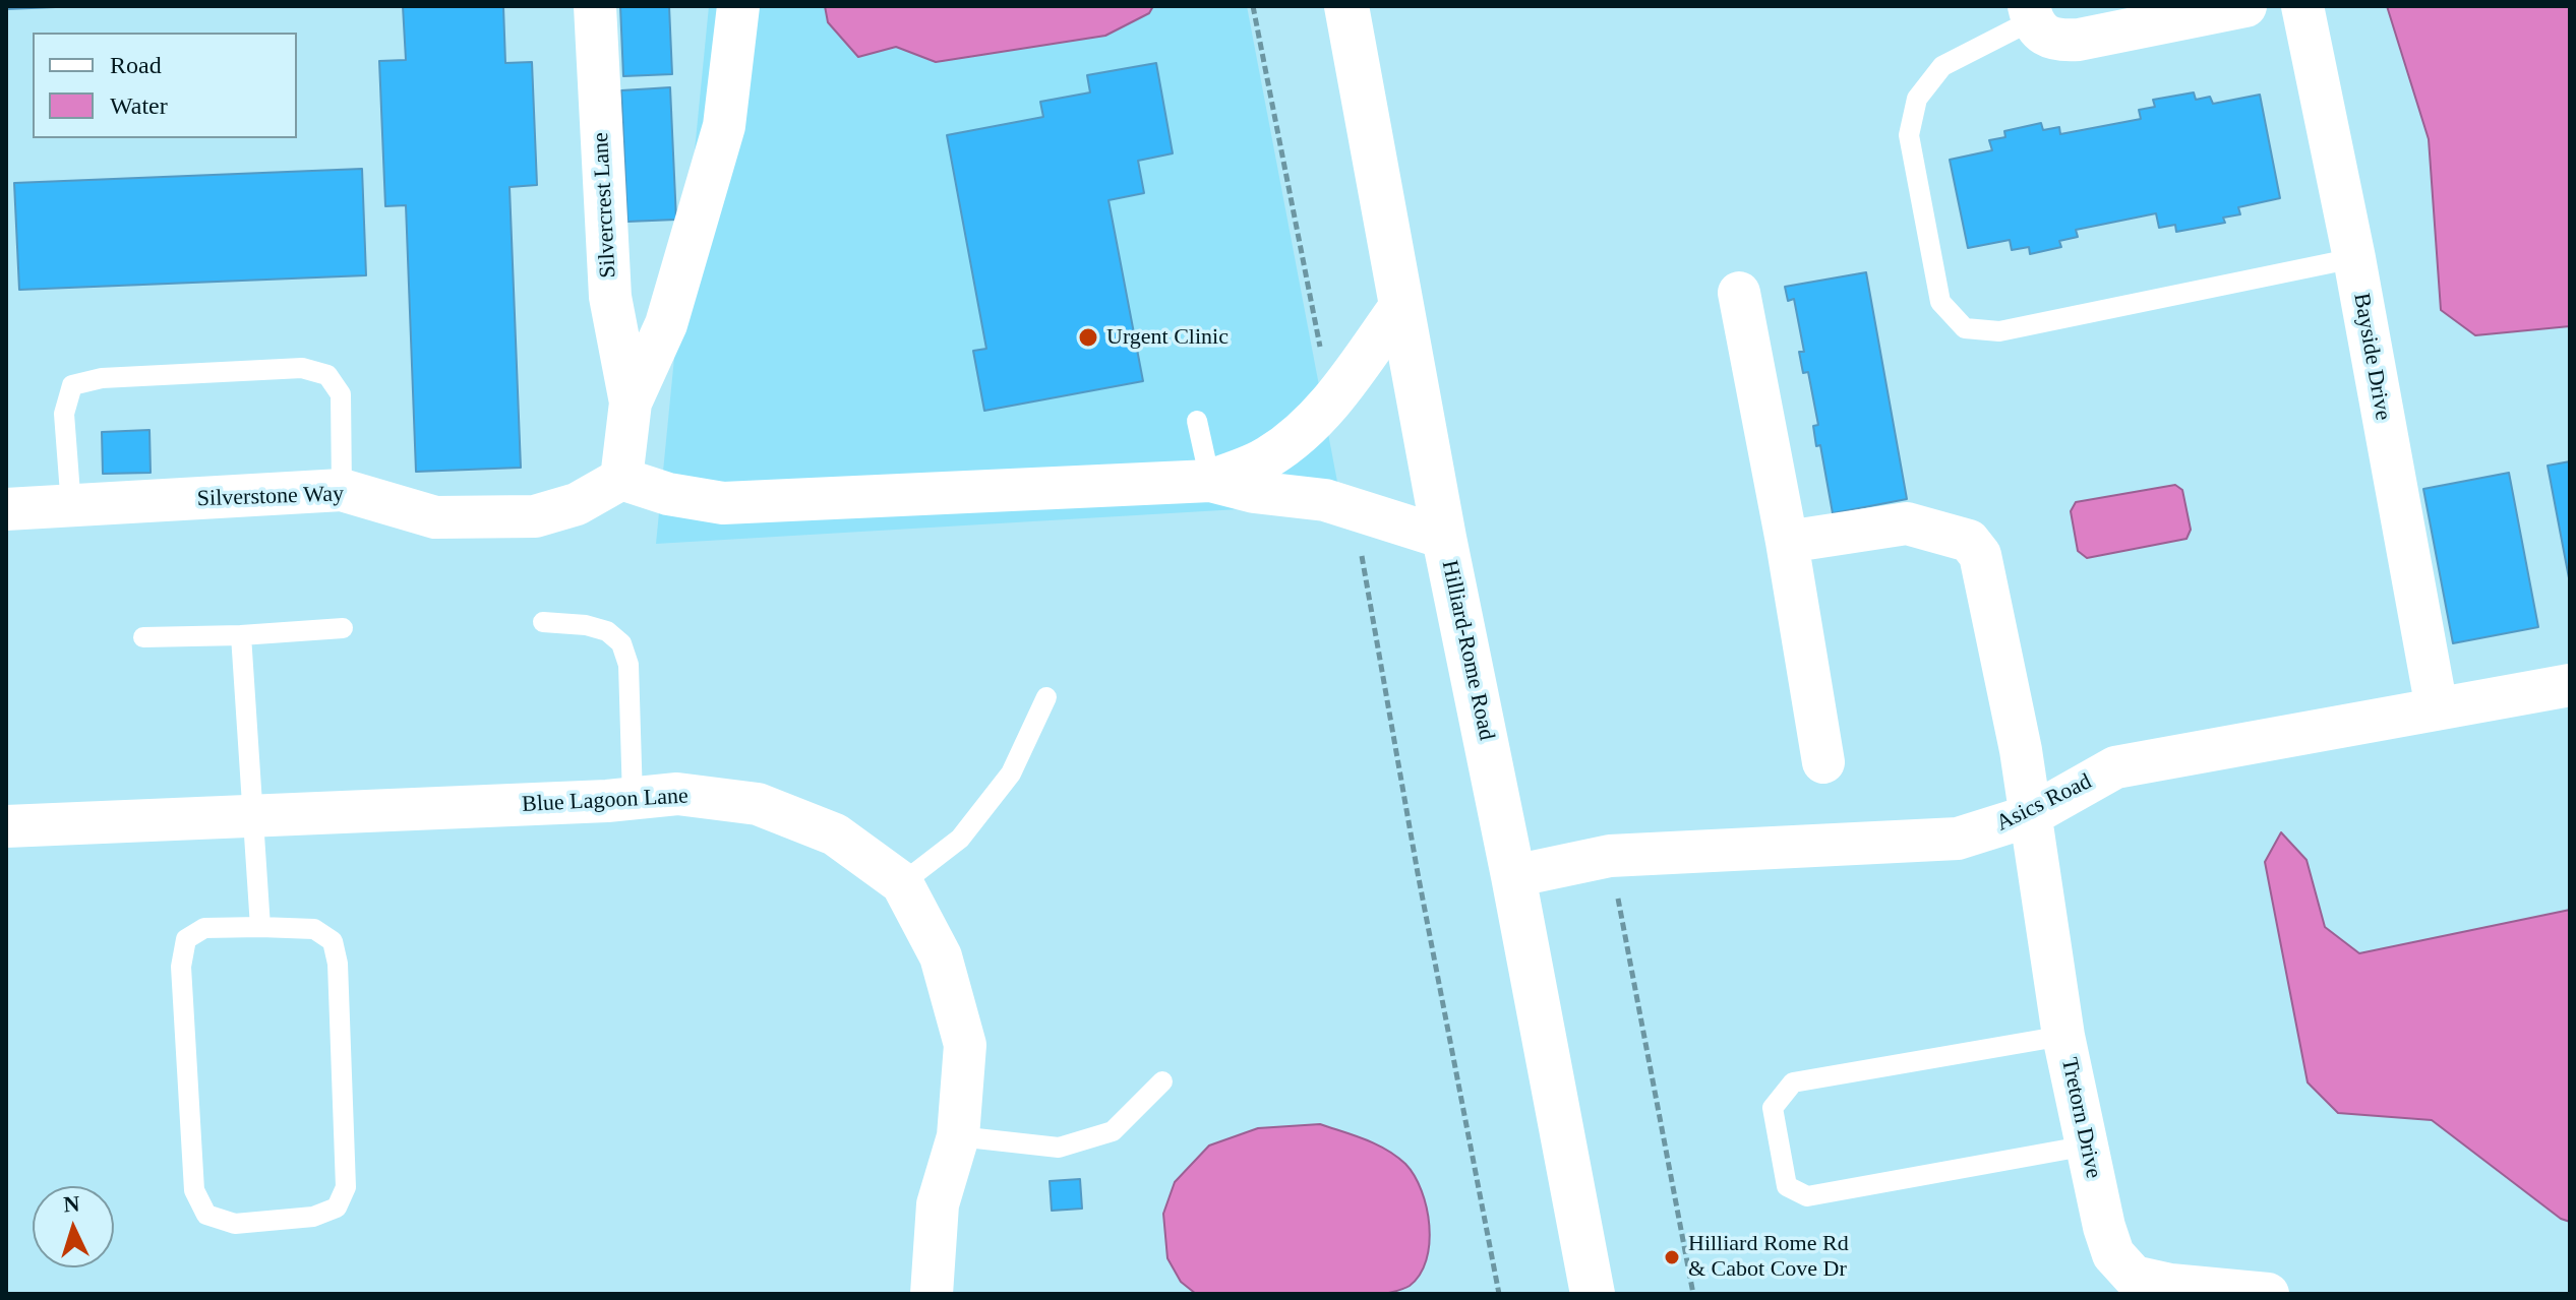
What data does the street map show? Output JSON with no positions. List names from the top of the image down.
{
  "streets": {
    "main road": ["Hilliard-Rome Road"],
    "street": [
      "Silvercrest Lane",
      "Bayside Drive",
      "Silverstone Way",
      "Blue Lagoon Lane",
      "Asics Road",
      "Tretorn Drive"
    ]
  },
  "crossings": [
    ["Bayside Drive", "Asics Road"],
    ["Hilliard-Rome Road", "Asics Road"],
    ["Asics Road", "Tretorn Drive"]
  ],
  "places": ["Urgent Clinic", "Hilliard Rome Rd & Cabot Cove Dr"],
  "legend": ["Road", "Water"],
  "north": "top"
}
